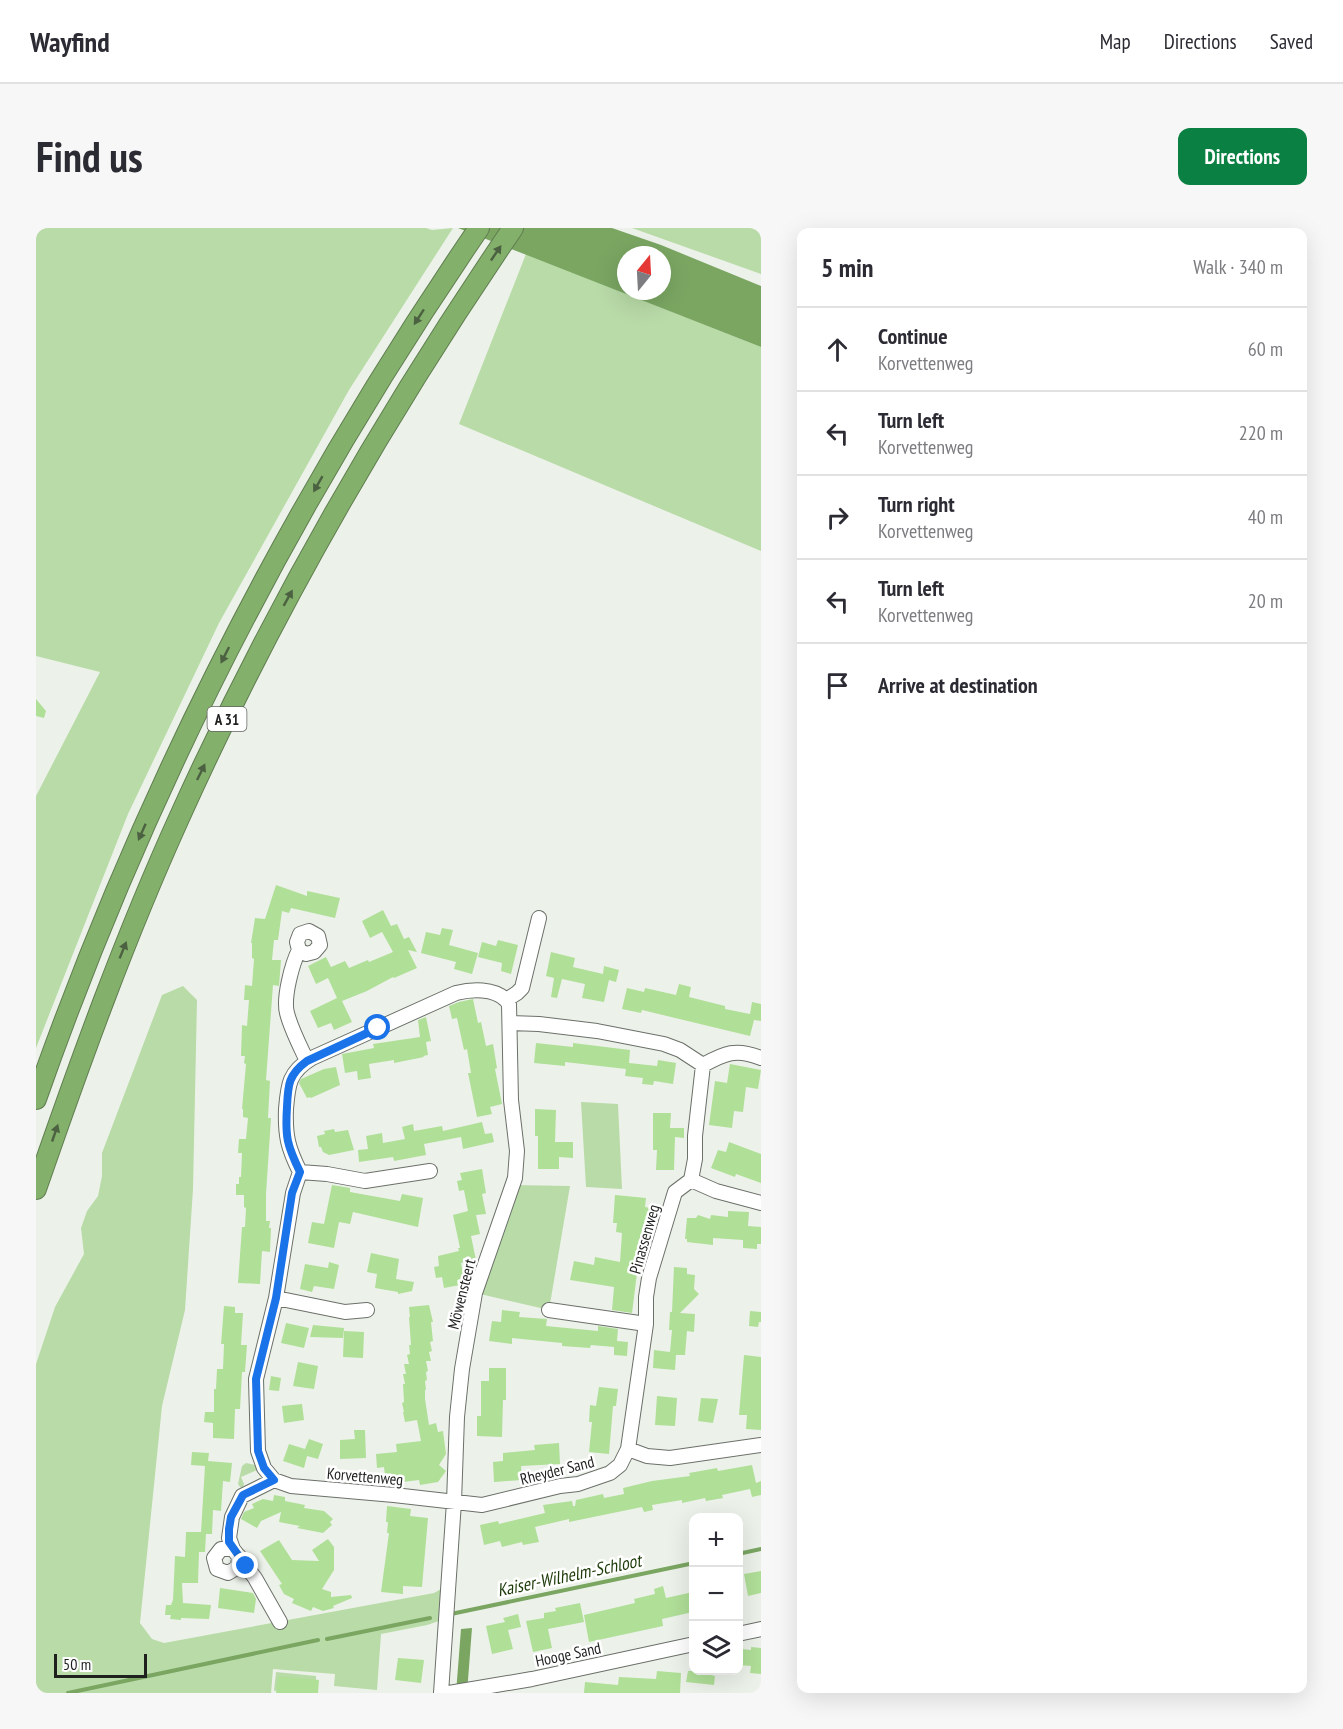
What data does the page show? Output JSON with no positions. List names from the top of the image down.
{
  "streets": {
    "highway": ["A 31"],
    "street": [
      "Pinassenweg",
      "Möwensteert",
      "Rheyder Sand",
      "Korvettenweg",
      "Hooge Sand"
    ]
  },
  "crossings": [
    ["Pinassenweg", "Rheyder Sand"],
    ["Möwensteert", "Rheyder Sand"],
    ["Möwensteert", "Korvettenweg"],
    ["Rheyder Sand", "Korvettenweg"]
  ],
  "water": ["Kaiser-Wilhelm-Schloot"],
  "scale_bar": "50 m",
  "north": "top",
  "page": {
    "header": "Wayfind",
    "nav": ["Map", "Directions", "Saved"],
    "buttons": "Directions",
    "title": "Find us",
    "heading": ["5 min", "Walk · 340 m"],
    "list": [
      ["Continue", "Korvettenweg", "60 m"],
      ["Turn left", "Korvettenweg", "220 m"],
      ["Turn right", "Korvettenweg", "40 m"],
      ["Turn left", "Korvettenweg", "20 m"],
      "Arrive at destination"
    ],
    "map_buttons": ["+", "−"],
    "scale": "50 m"
  }
}
